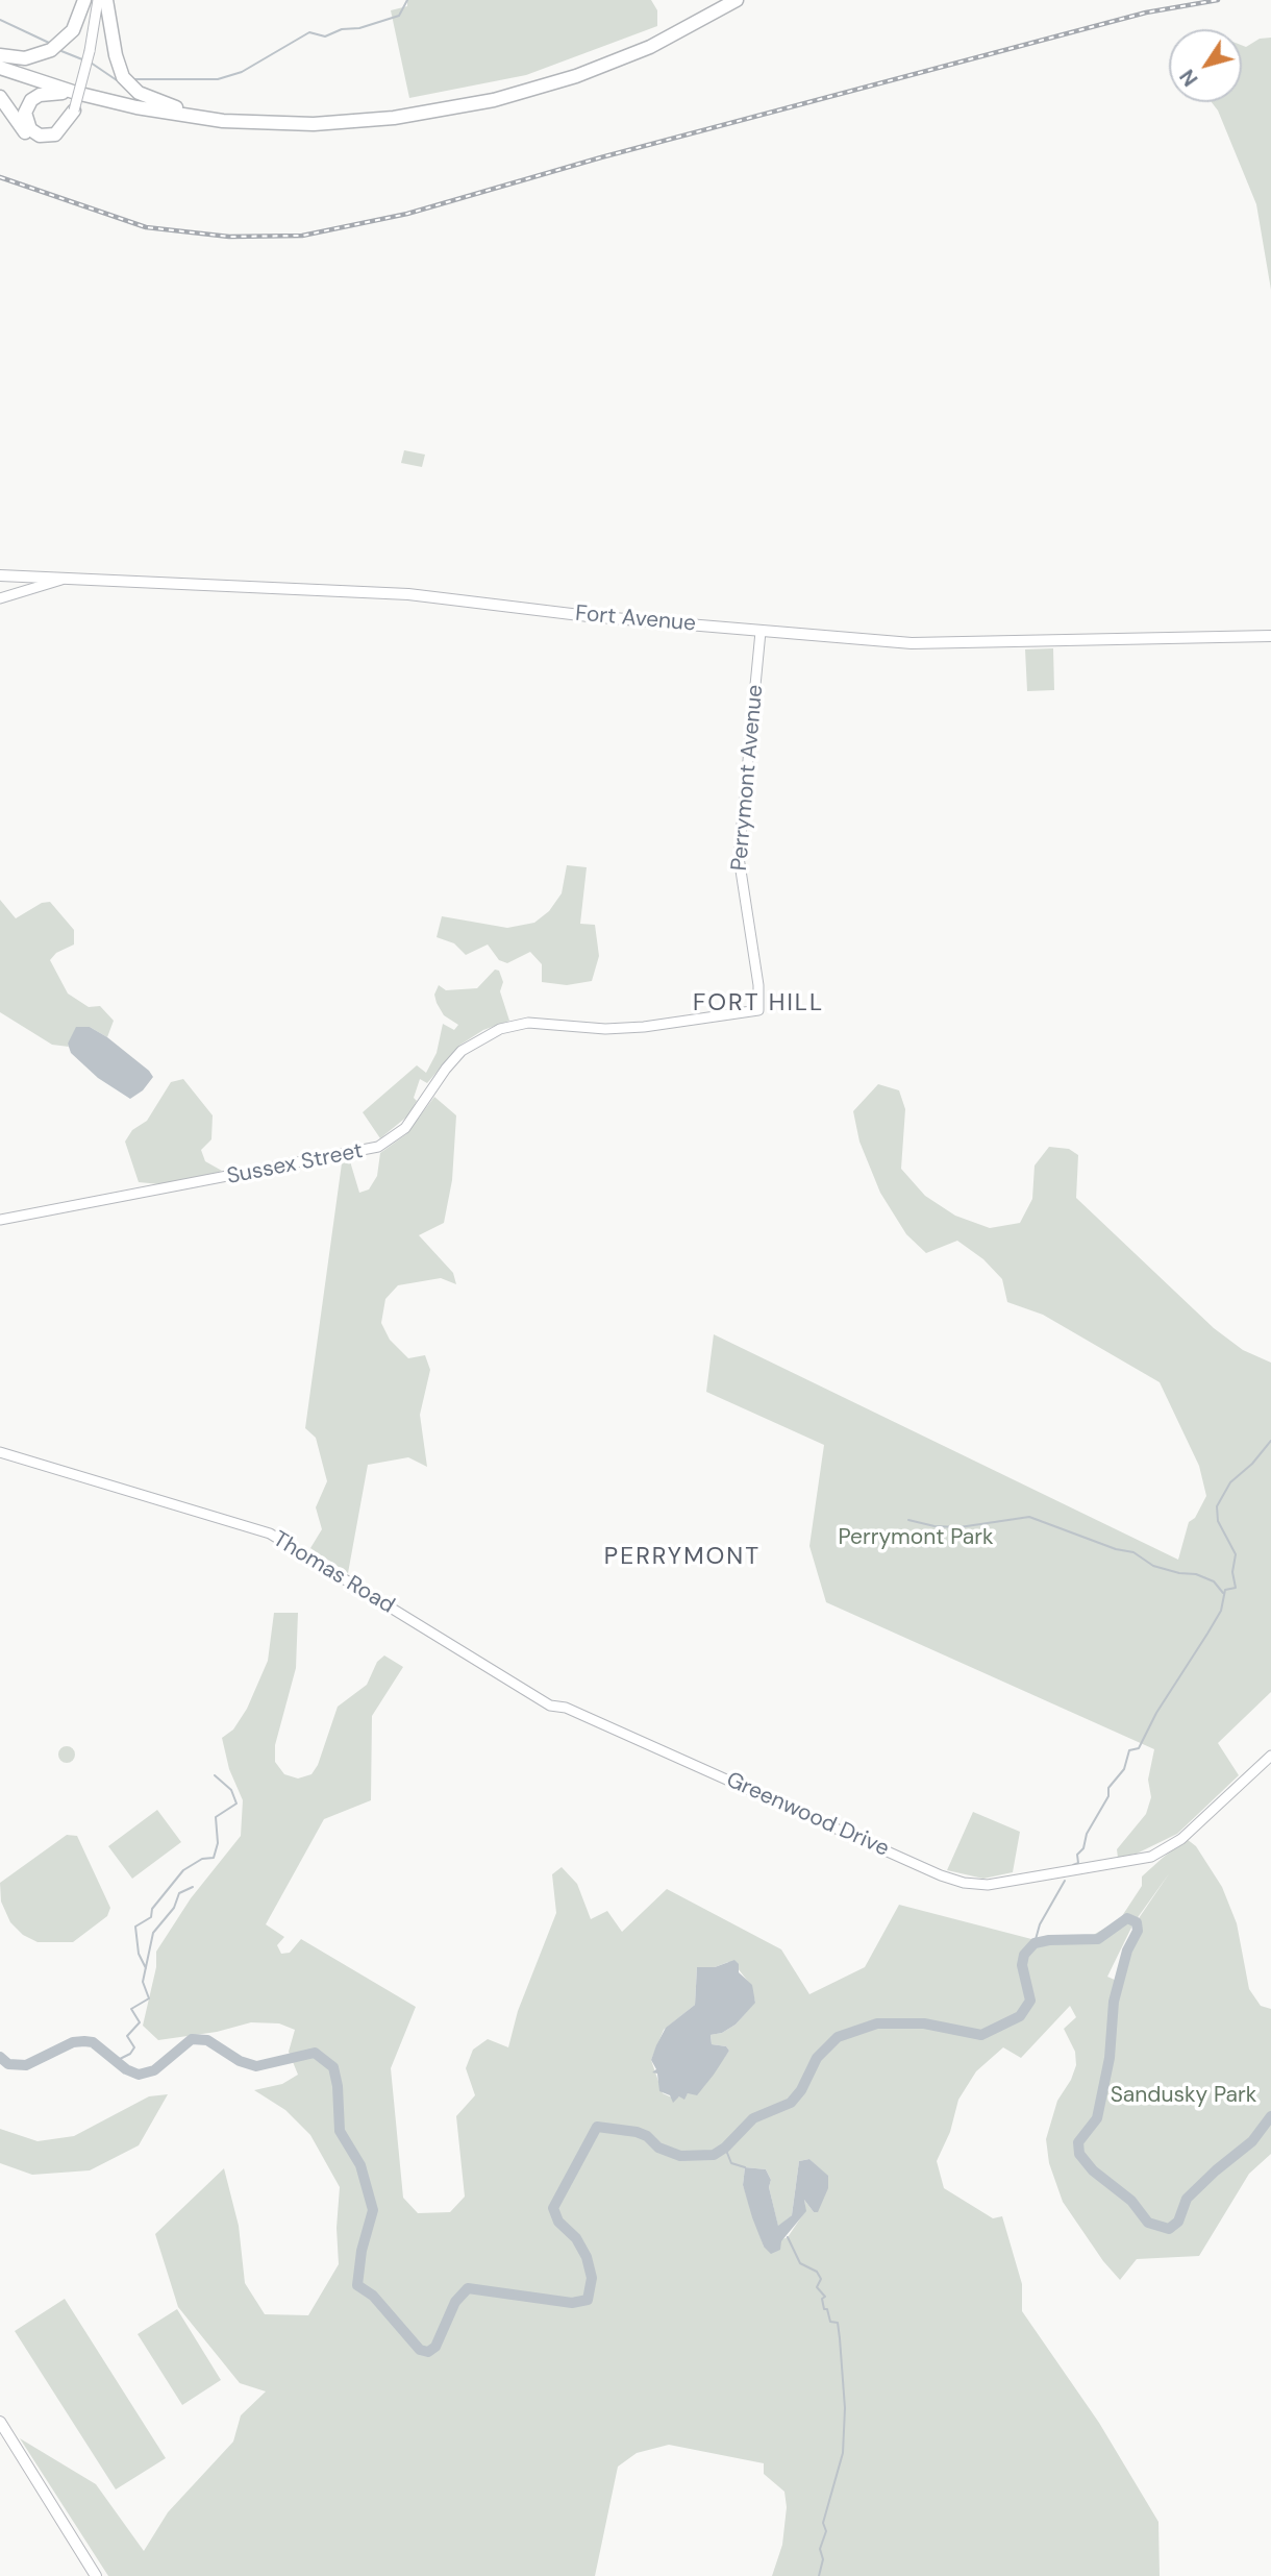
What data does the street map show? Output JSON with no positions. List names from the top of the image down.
{
  "streets": {
    "main road": ["Fort Avenue"],
    "street": [
      "Perrymont Avenue",
      "Sussex Street",
      "Thomas Road",
      "Greenwood Drive"
    ]
  },
  "crossings": [
    ["Fort Avenue", "Perrymont Avenue"],
    ["Perrymont Avenue", "Sussex Street"],
    ["Thomas Road", "Greenwood Drive"]
  ],
  "districts": ["FORT HILL", "PERRYMONT"],
  "parks": ["Perrymont Park", "Sandusky Park"],
  "north": "bottom left"
}
